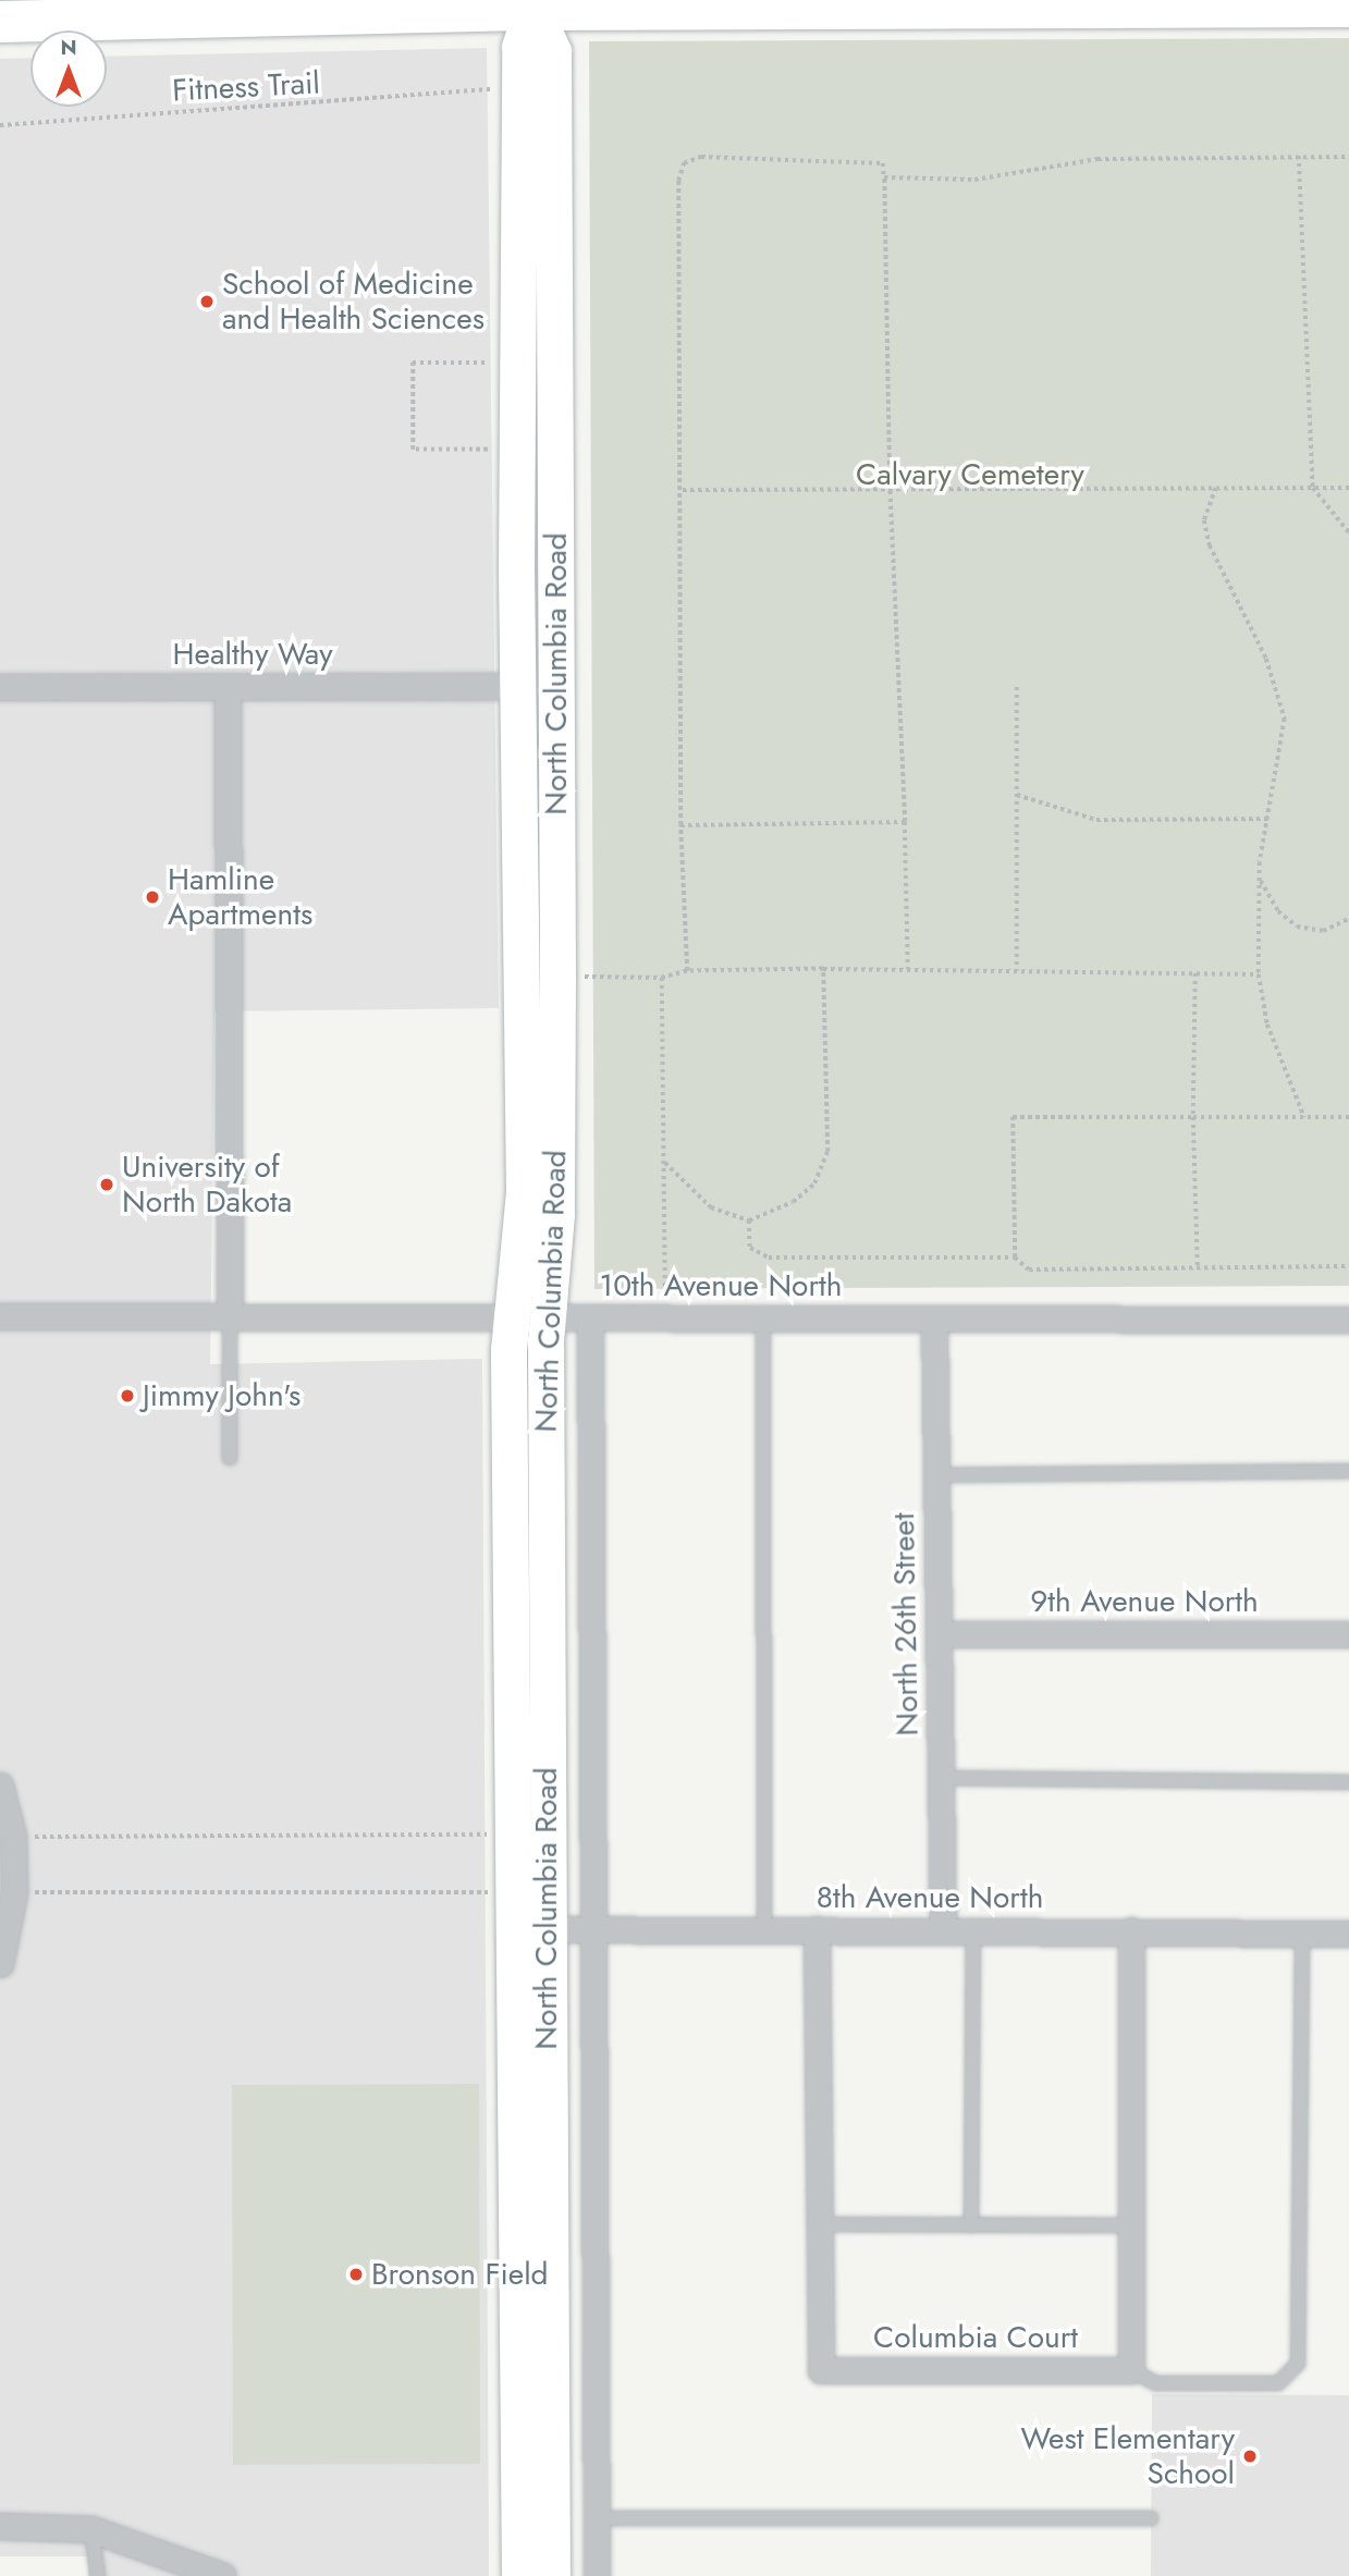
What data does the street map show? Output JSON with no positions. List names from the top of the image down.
{
  "streets": {
    "main road": ["North Columbia Road"],
    "street": [
      "Healthy Way",
      "10th Avenue North",
      "9th Avenue North",
      "North 26th Street",
      "8th Avenue North",
      "Columbia Court"
    ],
    "path": ["Fitness Trail"]
  },
  "crossings": [
    ["North Columbia Road", "10th Avenue North"],
    ["North Columbia Road", "8th Avenue North"],
    ["10th Avenue North", "North 26th Street"],
    ["9th Avenue North", "North 26th Street"],
    ["North 26th Street", "8th Avenue North"],
    ["8th Avenue North", "Columbia Court"]
  ],
  "parks": ["Calvary Cemetery"],
  "places": [
    "School of Medicine and Health Sciences",
    "Hamline Apartments",
    "University of North Dakota",
    "Jimmy John's",
    "Bronson Field",
    "West Elementary School"
  ],
  "north": "top"
}
